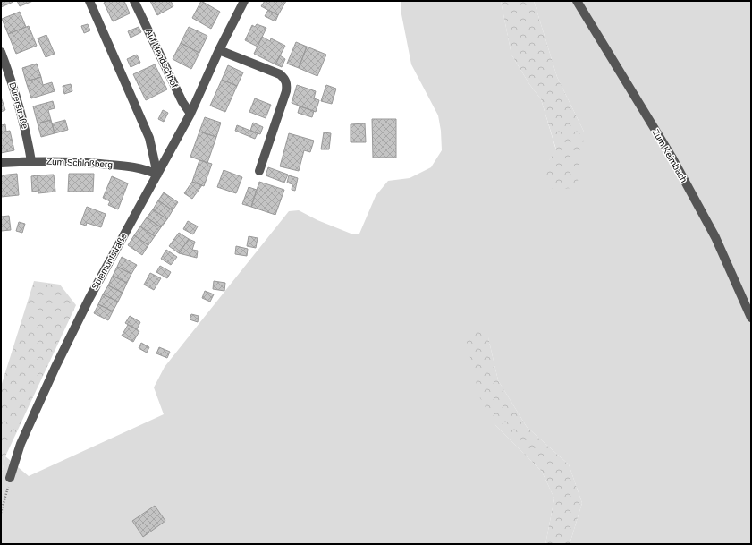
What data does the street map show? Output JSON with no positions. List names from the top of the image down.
{
  "streets": {
    "street": [
      "Auf Hendschhof",
      "Dürerstraße",
      "Zum Keimbach",
      "Zum Schloßberg",
      "Spiemontstraße"
    ]
  },
  "crossings": [
    ["Auf Hendschhof", "Spiemontstraße"],
    ["Dürerstraße", "Zum Schloßberg"],
    ["Zum Schloßberg", "Spiemontstraße"]
  ]
}
